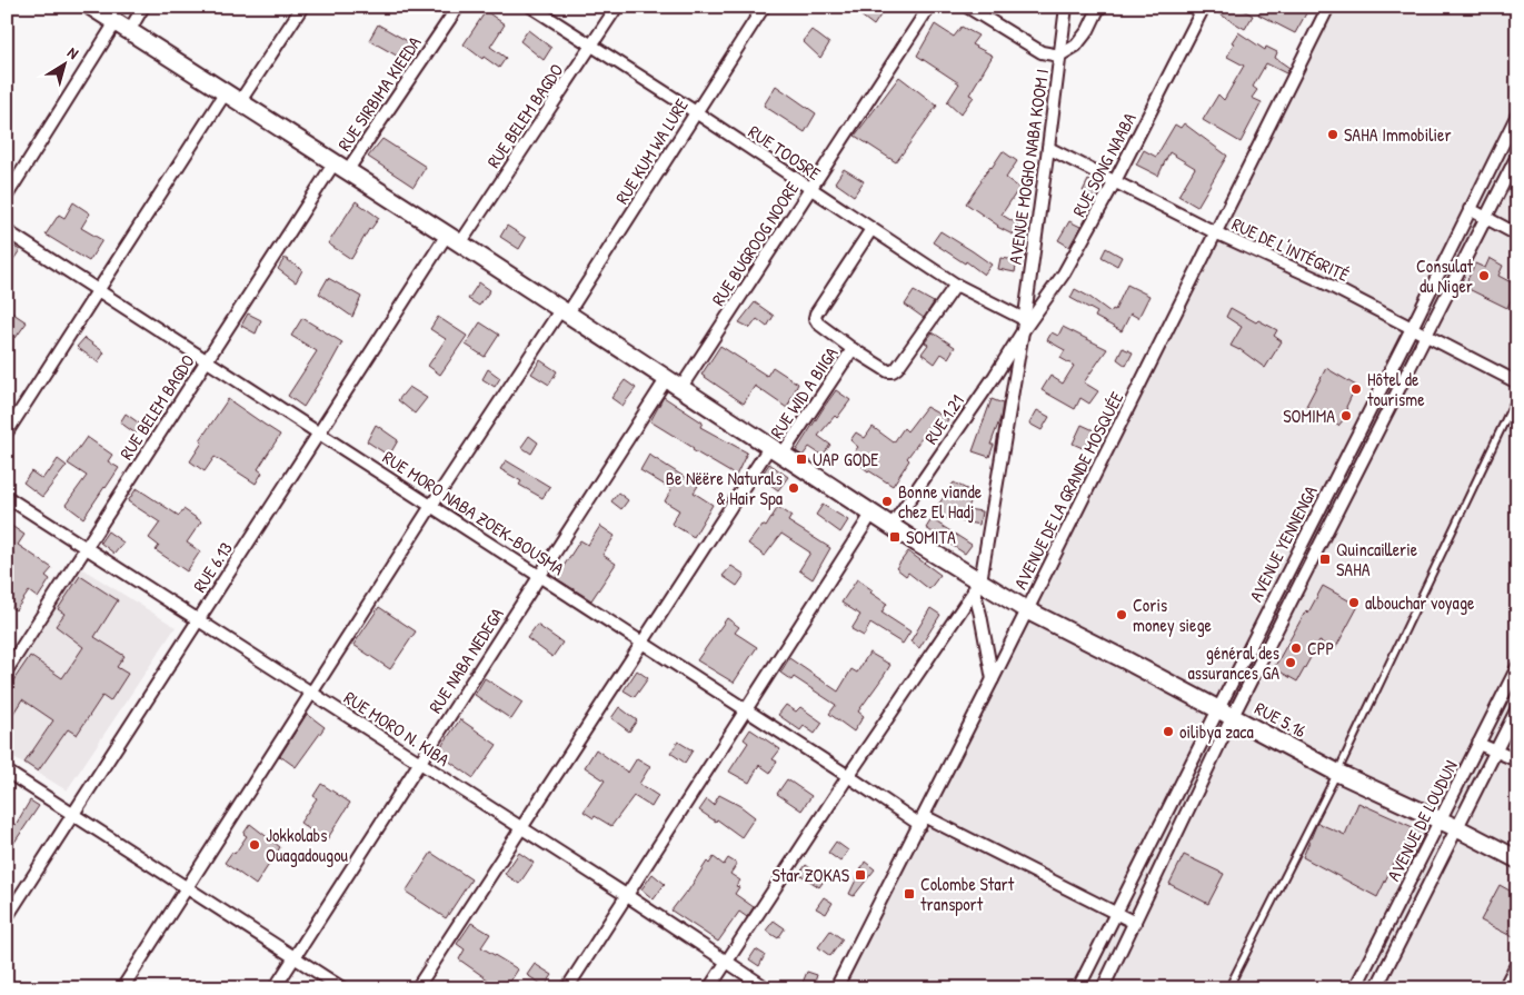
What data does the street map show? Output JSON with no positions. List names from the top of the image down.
{
  "streets": {
    "main road": ["RUE 5.16"],
    "street": [
      "RUE SIRBIMA KIEEDA",
      "RUE BELEM BAGDO",
      "RUE KUM WA LURE",
      "RUE TOOSRE",
      "RUE SONG NAABA",
      "AVENUE MOGHO NABA KOOM I",
      "RUE BUGROOG NOORE",
      "RUE DE L'INTÉGRITÉ",
      "RUE WID A BIIGA",
      "RUE 1.21",
      "AVENUE DE LA GRANDE MOSQUÉE",
      "RUE MORO NABA ZOEK-BOUSMA",
      "AVENUE YENNENGA",
      "RUE 6.13",
      "RUE NABA NEDEGA",
      "RUE MORO N. KIBA",
      "AVENUE DE LOUDUN"
    ]
  },
  "crossings": [
    ["RUE SIRBIMA KIEEDA", "RUE BELEM BAGDO"],
    ["RUE SIRBIMA KIEEDA", "RUE 5.16"],
    ["RUE BELEM BAGDO", "RUE TOOSRE"],
    ["RUE BELEM BAGDO", "RUE MORO NABA ZOEK-BOUSMA"],
    ["RUE BELEM BAGDO", "RUE 6.13"],
    ["RUE BELEM BAGDO", "RUE 5.16"],
    ["RUE BELEM BAGDO", "RUE MORO N. KIBA"],
    ["RUE KUM WA LURE", "RUE TOOSRE"],
    ["RUE KUM WA LURE", "RUE MORO NABA ZOEK-BOUSMA"],
    ["RUE KUM WA LURE", "RUE 5.16"],
    ["RUE KUM WA LURE", "RUE MORO N. KIBA"],
    ["RUE TOOSRE", "AVENUE MOGHO NABA KOOM I"],
    ["RUE TOOSRE", "RUE BUGROOG NOORE"],
    ["RUE SONG NAABA", "AVENUE MOGHO NABA KOOM I"],
    ["RUE SONG NAABA", "RUE DE L'INTÉGRITÉ"],
    ["RUE SONG NAABA", "RUE 1.21"],
    ["AVENUE MOGHO NABA KOOM I", "RUE DE L'INTÉGRITÉ"],
    ["AVENUE MOGHO NABA KOOM I", "RUE 1.21"],
    ["AVENUE MOGHO NABA KOOM I", "RUE 5.16"],
    ["RUE BUGROOG NOORE", "RUE NABA NEDEGA"],
    ["RUE BUGROOG NOORE", "RUE 5.16"],
    ["RUE DE L'INTÉGRITÉ", "AVENUE DE LA GRANDE MOSQUÉE"],
    ["RUE DE L'INTÉGRITÉ", "AVENUE YENNENGA"],
    ["RUE WID A BIIGA", "RUE MORO NABA ZOEK-BOUSMA"],
    ["RUE WID A BIIGA", "RUE 5.16"],
    ["RUE WID A BIIGA", "RUE MORO N. KIBA"],
    ["RUE 1.21", "RUE 5.16"],
    ["AVENUE DE LA GRANDE MOSQUÉE", "RUE MORO NABA ZOEK-BOUSMA"],
    ["AVENUE DE LA GRANDE MOSQUÉE", "RUE 5.16"],
    ["RUE MORO NABA ZOEK-BOUSMA", "AVENUE YENNENGA"],
    ["RUE MORO NABA ZOEK-BOUSMA", "RUE 6.13"],
    ["RUE MORO NABA ZOEK-BOUSMA", "RUE NABA NEDEGA"],
    ["AVENUE YENNENGA", "RUE 5.16"],
    ["RUE 6.13", "RUE 5.16"],
    ["RUE 6.13", "RUE MORO N. KIBA"],
    ["RUE NABA NEDEGA", "RUE 5.16"],
    ["RUE NABA NEDEGA", "RUE MORO N. KIBA"],
    ["RUE 5.16", "AVENUE DE LOUDUN"]
  ],
  "places": {
    "other": [
      "SAHA Immobilier",
      "Consulat du Niger",
      "Hôtel de tourisme",
      "SOMIMA",
      "Be Nëëre Naturals & Hair Spa",
      "Bonne viande chez El Hadj",
      "albouchar voyage",
      "Coris money siege",
      "CPP",
      "général des assurances GA",
      "oilibya zaca",
      "Jokkolabs Ouagadougou"
    ],
    "transit": [
      "UAP GODE",
      "SOMITA",
      "Quincaillerie SAHA",
      "Star ZOKAS",
      "Colombe Start transport"
    ]
  },
  "north": "top right"
}
